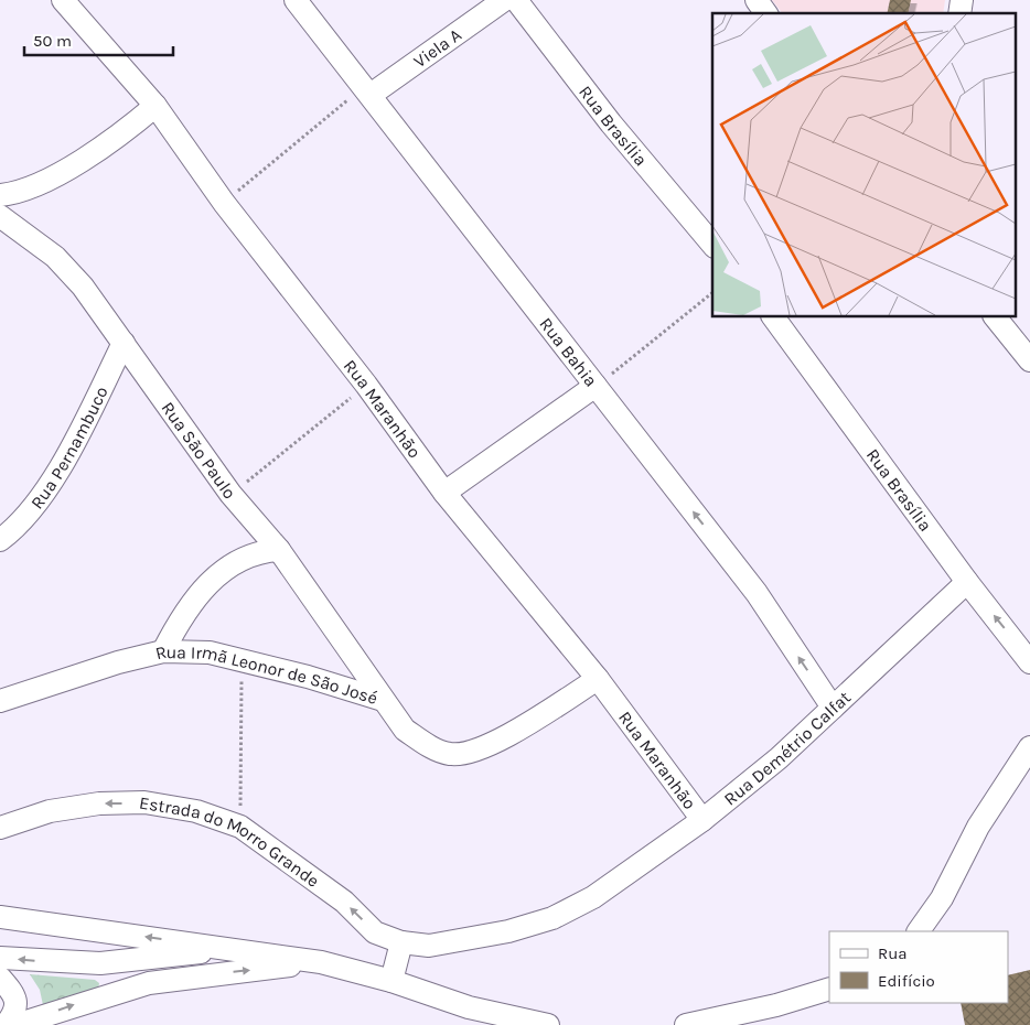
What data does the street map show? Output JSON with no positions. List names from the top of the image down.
{
  "streets": {
    "street": [
      "Viela A",
      "Rua Brasília",
      "Rua Bahia",
      "Rua Maranhão",
      "Rua Pernambuco",
      "Rua São Paulo",
      "Rua Irmã Leonor de São José",
      "Rua Demétrio Calfat",
      "Estrada do Morro Grande"
    ]
  },
  "crossings": [
    ["Viela A", "Rua Bahia"],
    ["Rua Brasília", "Rua Demétrio Calfat"],
    ["Rua Bahia", "Rua Demétrio Calfat"],
    ["Rua Maranhão", "Rua Irmã Leonor de São José"],
    ["Rua Maranhão", "Rua Demétrio Calfat"],
    ["Rua Pernambuco", "Rua São Paulo"],
    ["Rua São Paulo", "Rua Irmã Leonor de São José"],
    ["Rua Demétrio Calfat", "Estrada do Morro Grande"]
  ],
  "one_way": ["Rua Bahia"],
  "legend": ["Rua", "Edifício"],
  "scale_bar": "50 m"
}
